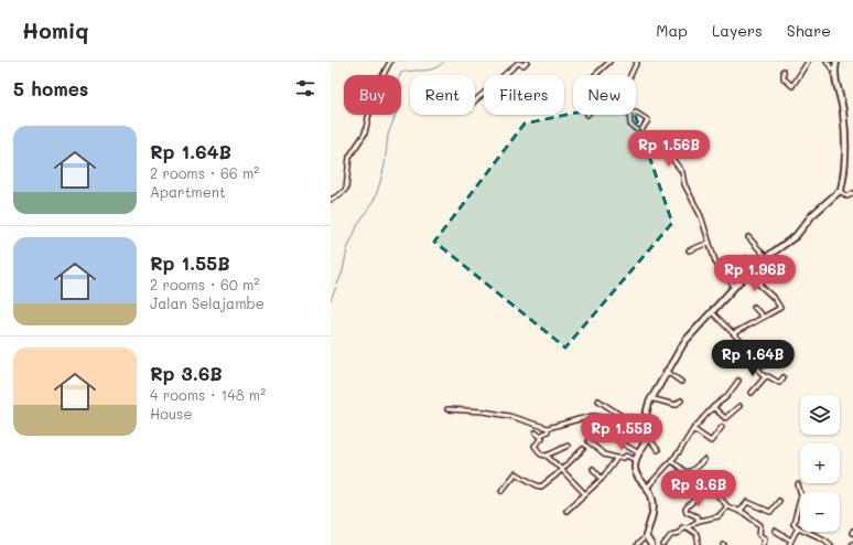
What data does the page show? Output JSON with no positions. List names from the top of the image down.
{
  "page": {
    "header": "Homiq",
    "nav": ["Map", "Layers", "Share"],
    "heading": "5 homes",
    "chip": [
      "Buy",
      "Rent",
      "Filters",
      "New"
    ],
    "list": [
      {
        "name": "Rp 1.64B",
        "note": "2 rooms · 66 m² · Apartment"
      },
      {
        "name": "Rp 1.55B",
        "note": "2 rooms · 60 m² · Jalan Selajambe"
      },
      {
        "name": "Rp 3.6B",
        "note": "4 rooms · 148 m² · House"
      }
    ],
    "price": [
      "Rp 1.56B",
      "Rp 1.96B",
      "Rp 1.64B",
      "Rp 1.55B",
      "Rp 3.6B"
    ],
    "map_buttons": ["+", "−"]
  }
}
